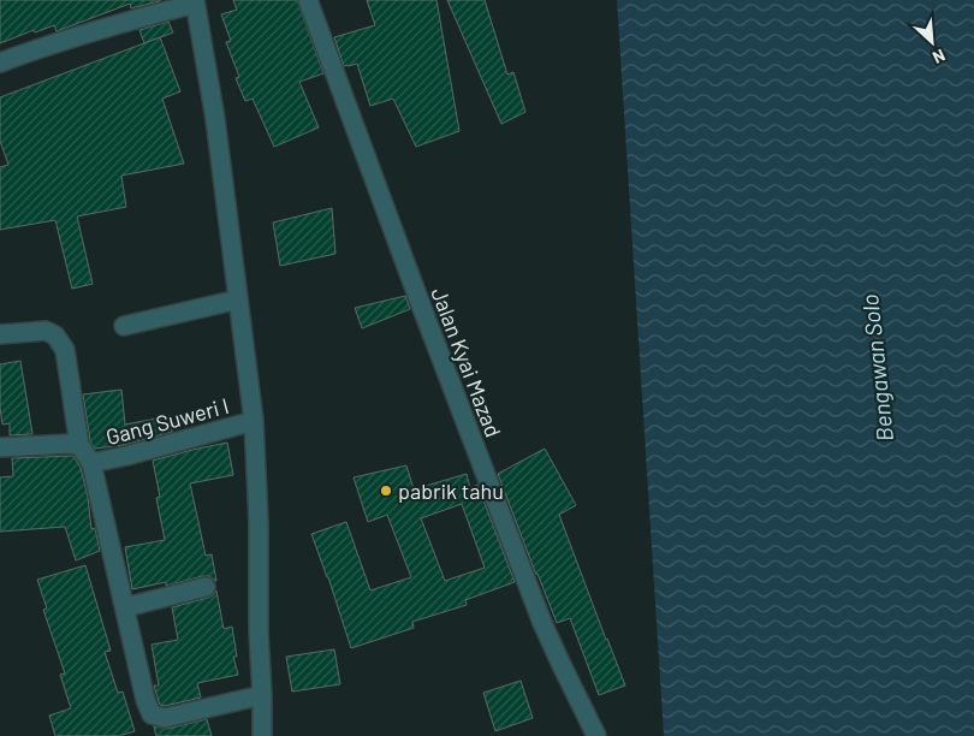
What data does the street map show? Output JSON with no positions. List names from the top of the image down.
{
  "streets": {
    "street": ["Jalan Kyai Mazad", "Gang Suweri I"]
  },
  "water": ["Bengawan Solo"],
  "places": ["pabrik tahu"],
  "north": "bottom right"
}
